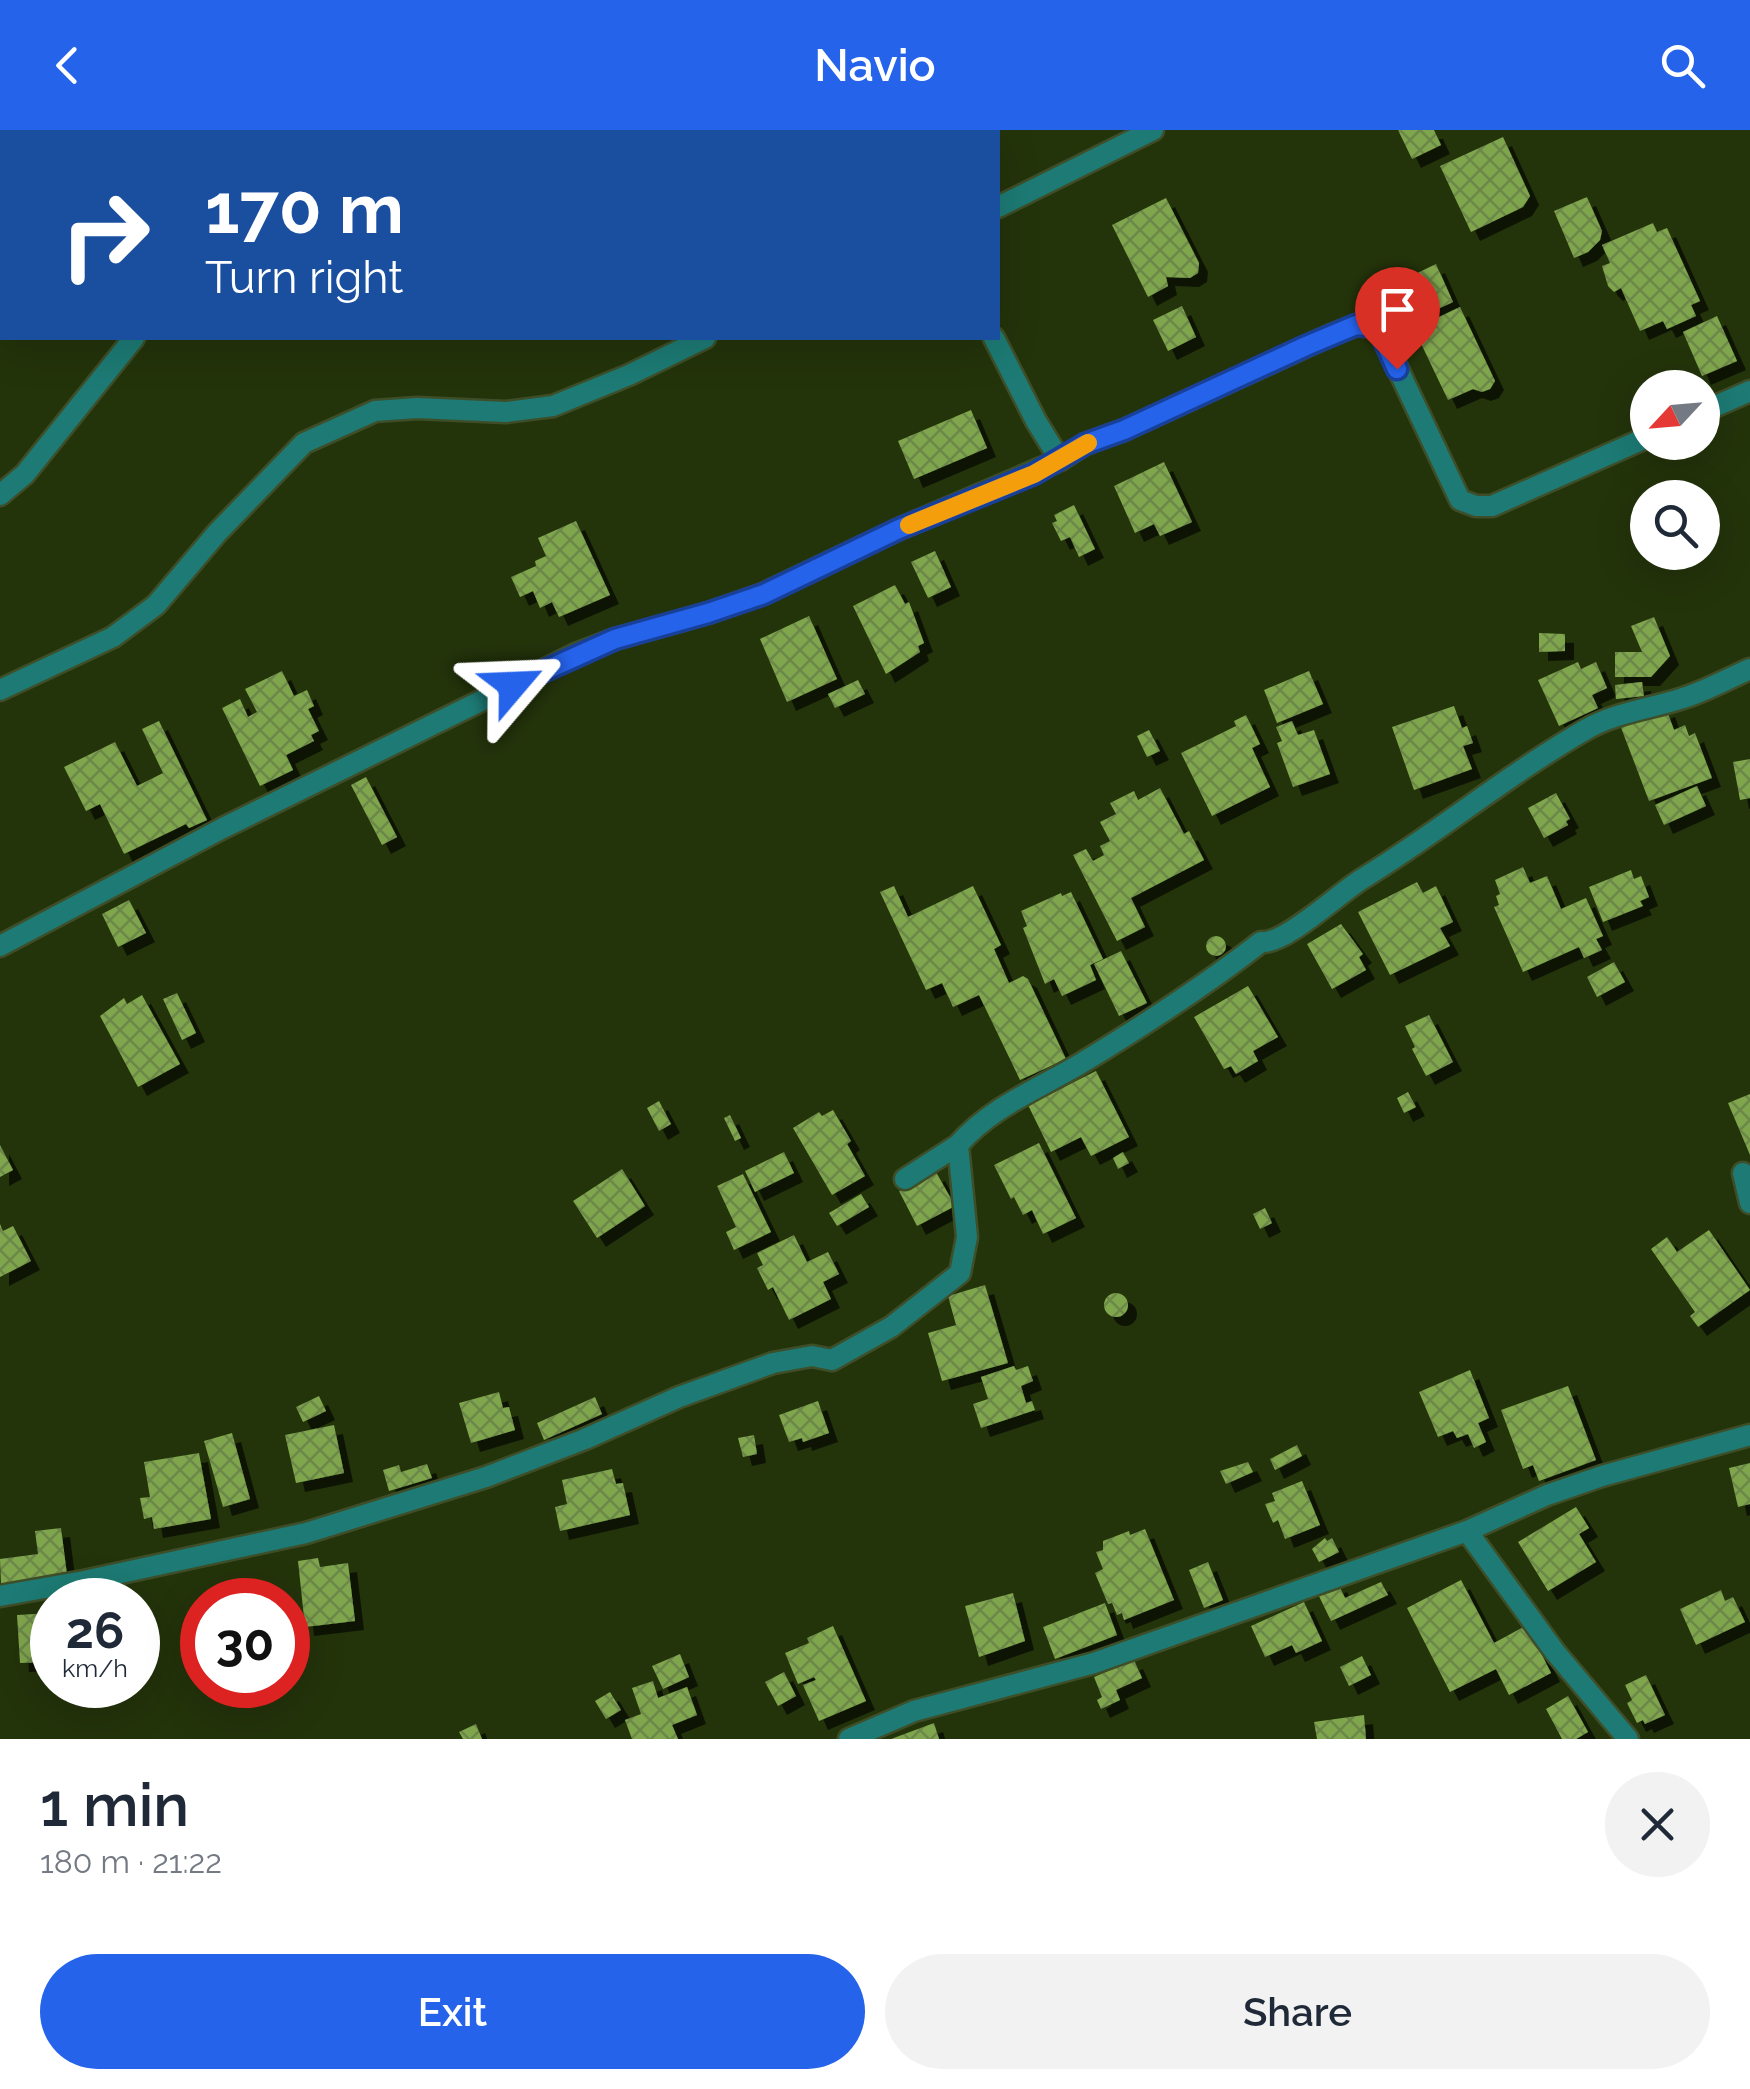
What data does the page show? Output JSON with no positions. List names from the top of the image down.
{
  "north": "bottom left",
  "page": {
    "header": "Navio",
    "turn": ["170 m", "Turn right"],
    "speed": "26 km/h",
    "limit": "30",
    "heading": ["1 min", "180 m · 21:22"],
    "buttons": ["Exit", "Share"]
  }
}
